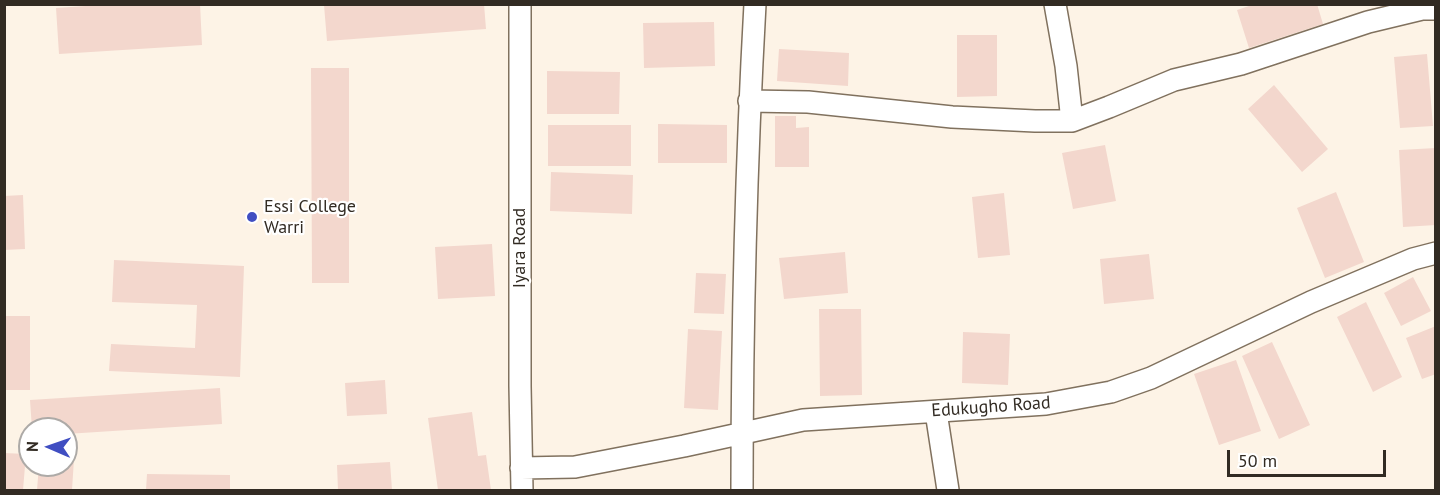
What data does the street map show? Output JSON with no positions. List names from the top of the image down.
{
  "streets": {
    "street": ["Iyara Road", "Edukugho Road"]
  },
  "crossings": [
    ["Iyara Road", "Edukugho Road"]
  ],
  "places": ["Essi College Warri"],
  "scale_bar": "50 m",
  "north": "left"
}
